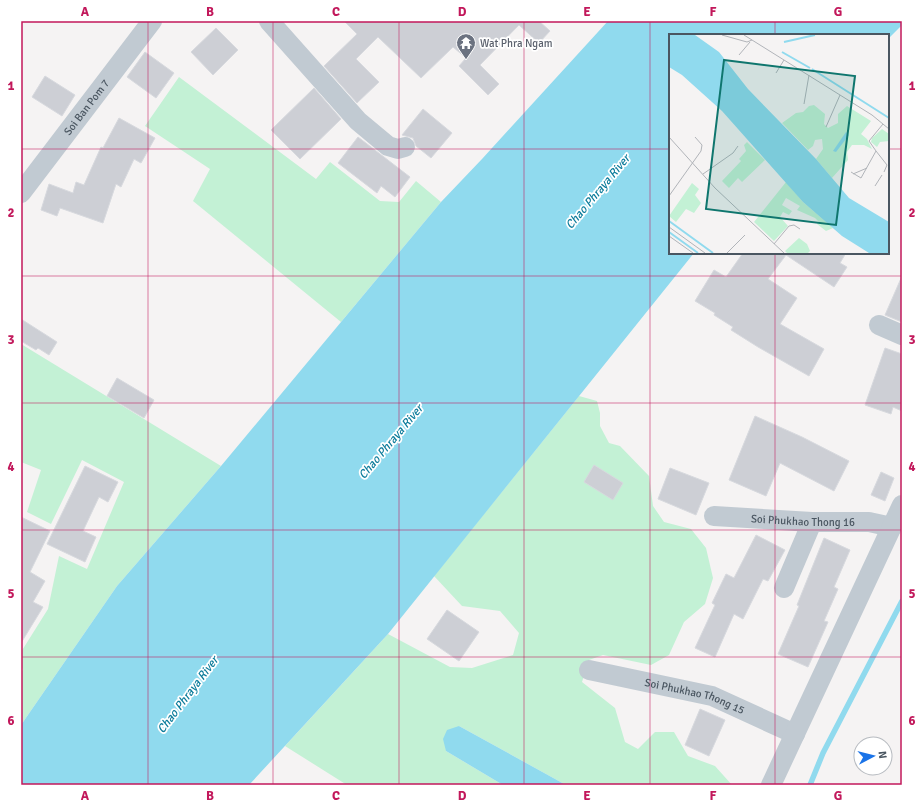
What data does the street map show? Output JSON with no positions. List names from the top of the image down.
{
  "streets": {
    "street": ["Soi Ban Pom 7", "Soi Phukhao Thong 16", "Soi Phukhao Thong 15"]
  },
  "water": ["Chao Phraya River"],
  "places": {
    "temple": ["Wat Phra Ngam"]
  },
  "north": "right",
  "grid": {
    "columns": [
      "A",
      "B",
      "C",
      "D",
      "E",
      "F",
      "G"
    ],
    "rows": [
      "1",
      "2",
      "3",
      "4",
      "5",
      "6"
    ]
  }
}
